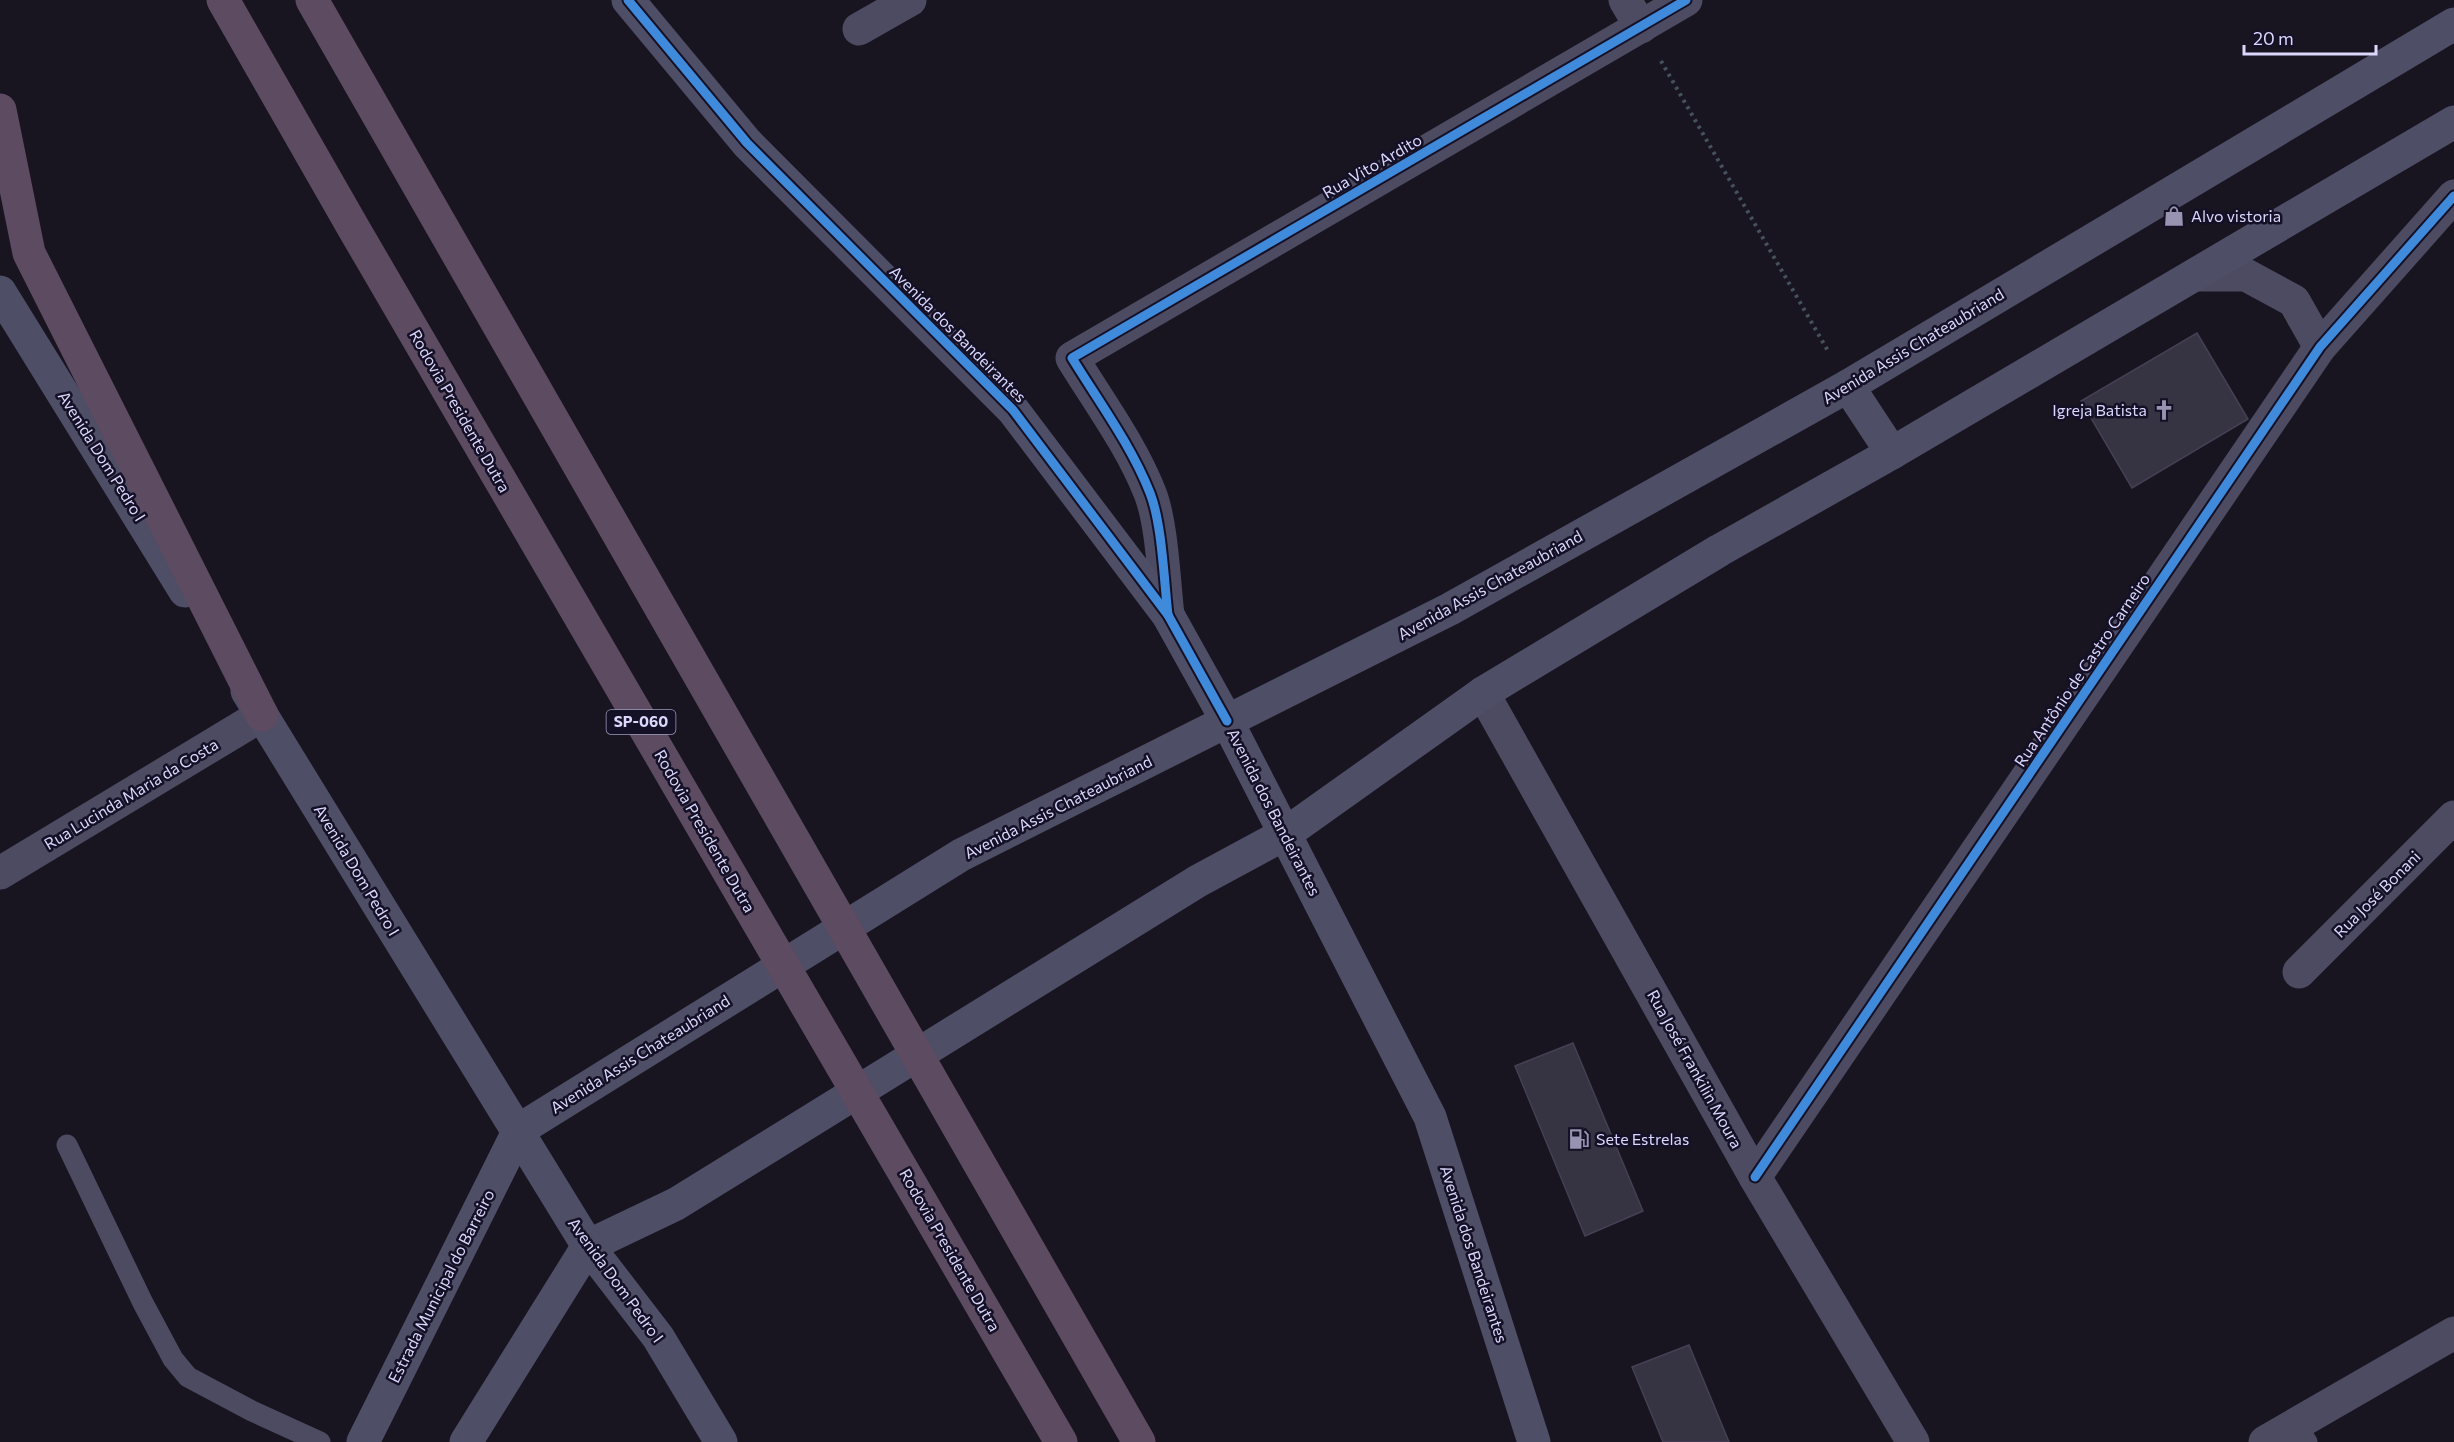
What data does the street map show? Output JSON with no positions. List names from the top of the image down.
{
  "streets": {
    "highway": ["Rodovia Presidente Dutra", "SP-060"],
    "main road": [
      "Avenida dos Bandeirantes",
      "Avenida Assis Chateaubriand",
      "Avenida Dom Pedro I",
      "Estrada Municipal do Barreiro"
    ],
    "street": [
      "Rua Vito Ardito",
      "Rua Antônio de Castro Carneiro",
      "Rua Lucinda Maria da Costa",
      "Rua José Bonani",
      "Rua José Frankilin Moura"
    ]
  },
  "crossings": [
    ["Rua Vito Ardito", "Avenida dos Bandeirantes"],
    ["Avenida dos Bandeirantes", "Avenida Assis Chateaubriand"],
    ["Avenida Assis Chateaubriand", "Avenida Dom Pedro I"],
    ["Avenida Assis Chateaubriand", "Estrada Municipal do Barreiro"],
    ["Avenida Dom Pedro I", "Rua Lucinda Maria da Costa"],
    ["Avenida Dom Pedro I", "Estrada Municipal do Barreiro"],
    ["Rua Antônio de Castro Carneiro", "Rua José Frankilin Moura"]
  ],
  "places": {
    "shop": ["Alvo vistoria"],
    "church": ["Igreja Batista"],
    "fuel station": ["Sete Estrelas"]
  },
  "scale_bar": "20 m"
}
